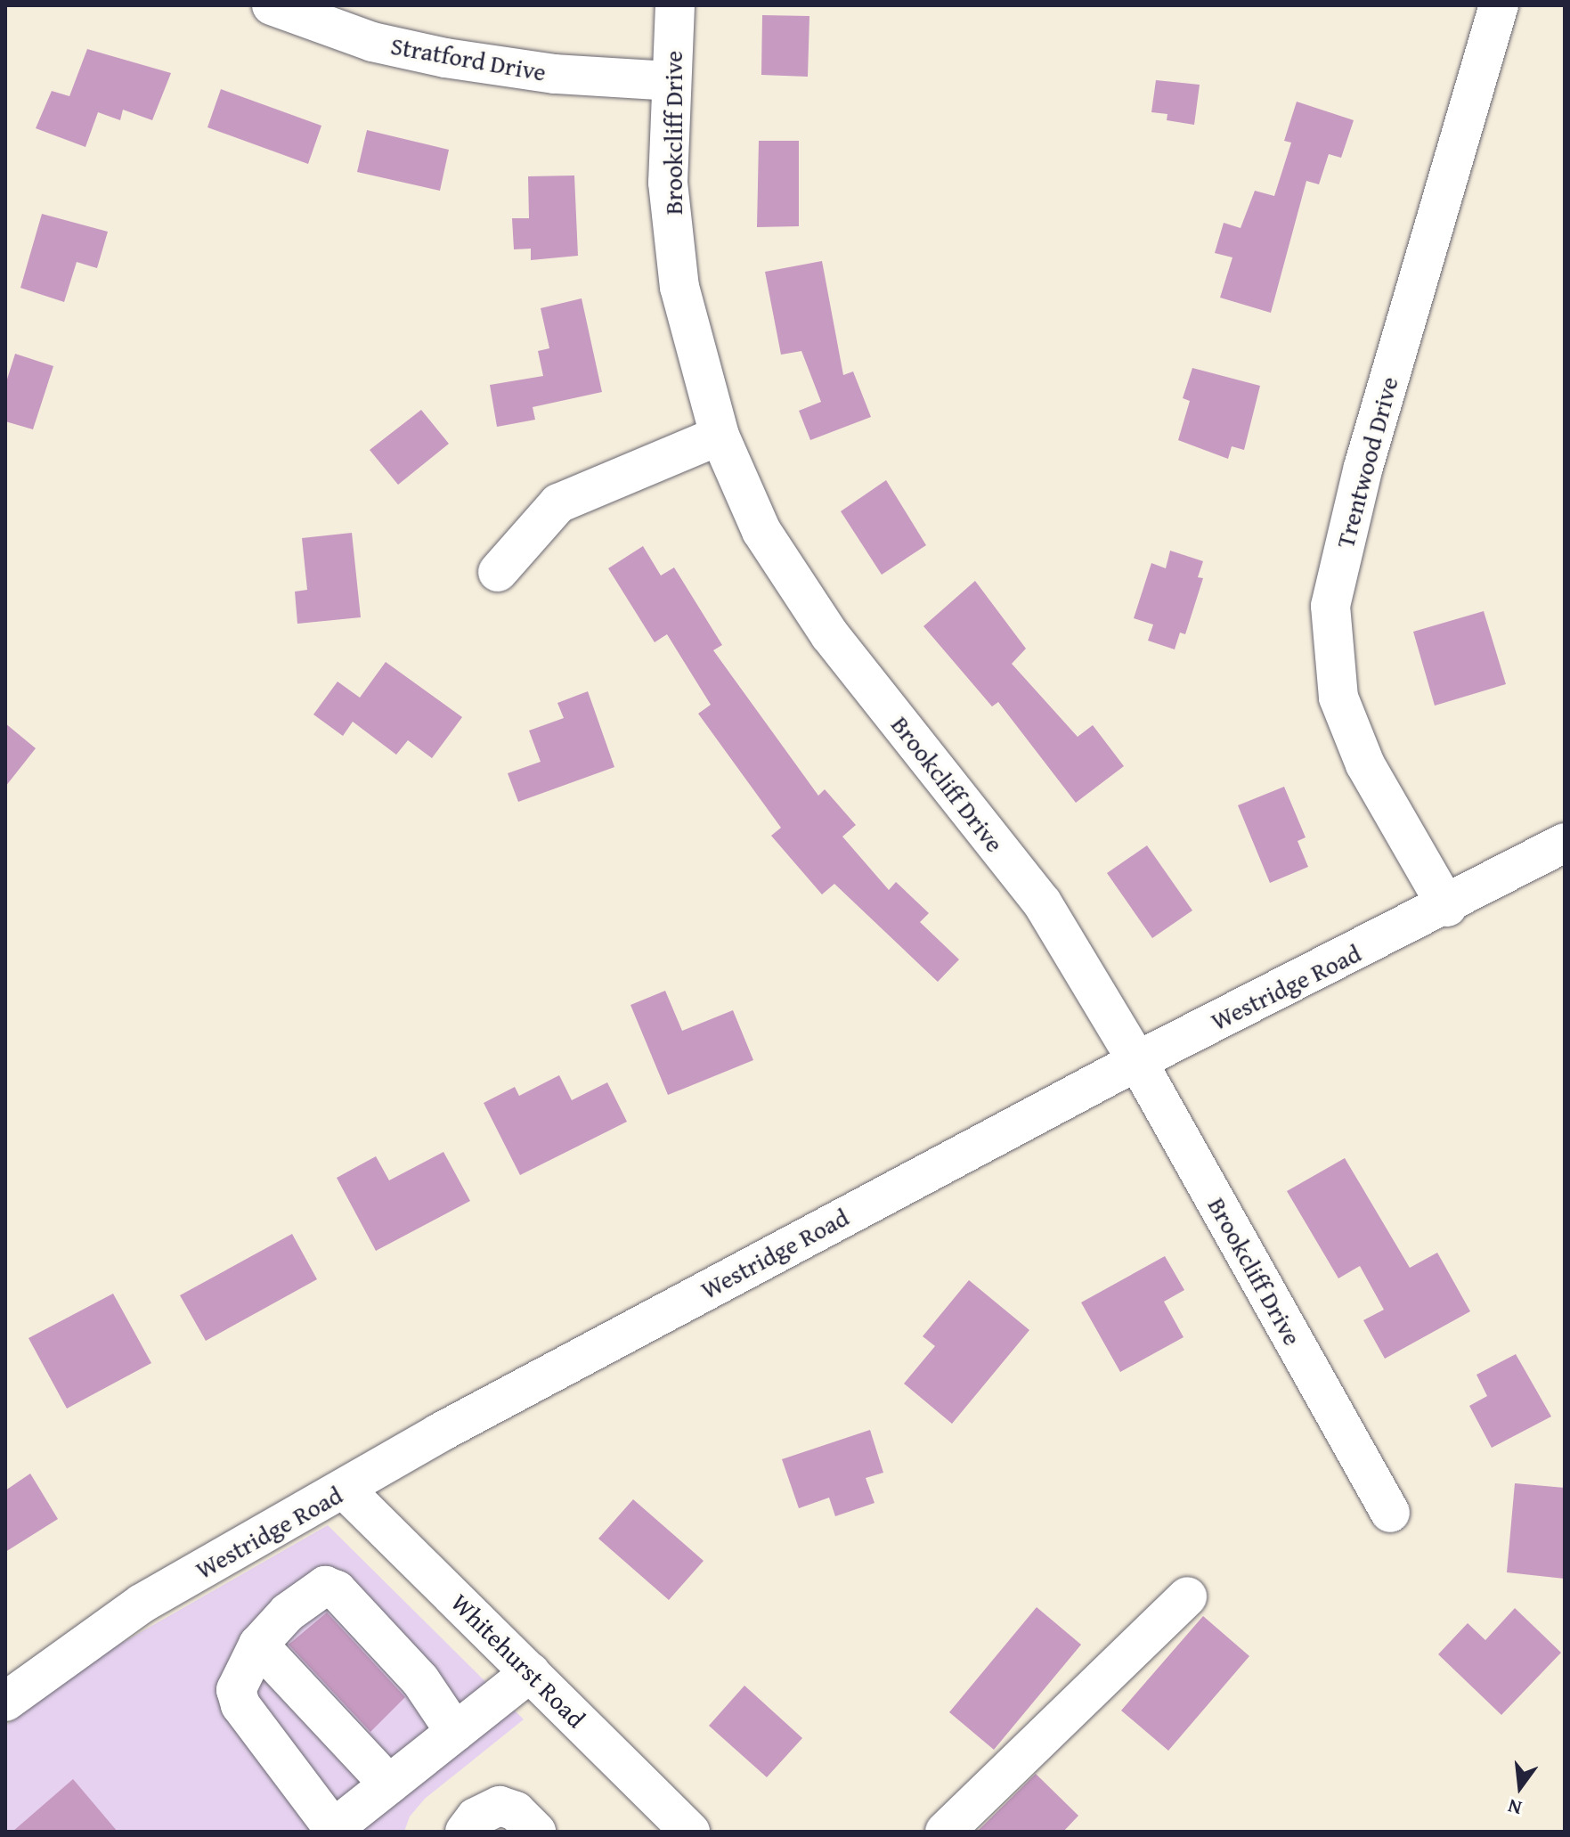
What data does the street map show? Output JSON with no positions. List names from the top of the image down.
{
  "streets": {
    "street": [
      "Stratford Drive",
      "Brookcliff Drive",
      "Trentwood Drive",
      "Westridge Road",
      "Whitehurst Road"
    ]
  },
  "crossings": [
    ["Stratford Drive", "Brookcliff Drive"],
    ["Brookcliff Drive", "Westridge Road"],
    ["Trentwood Drive", "Westridge Road"],
    ["Westridge Road", "Whitehurst Road"]
  ],
  "north": "bottom"
}
